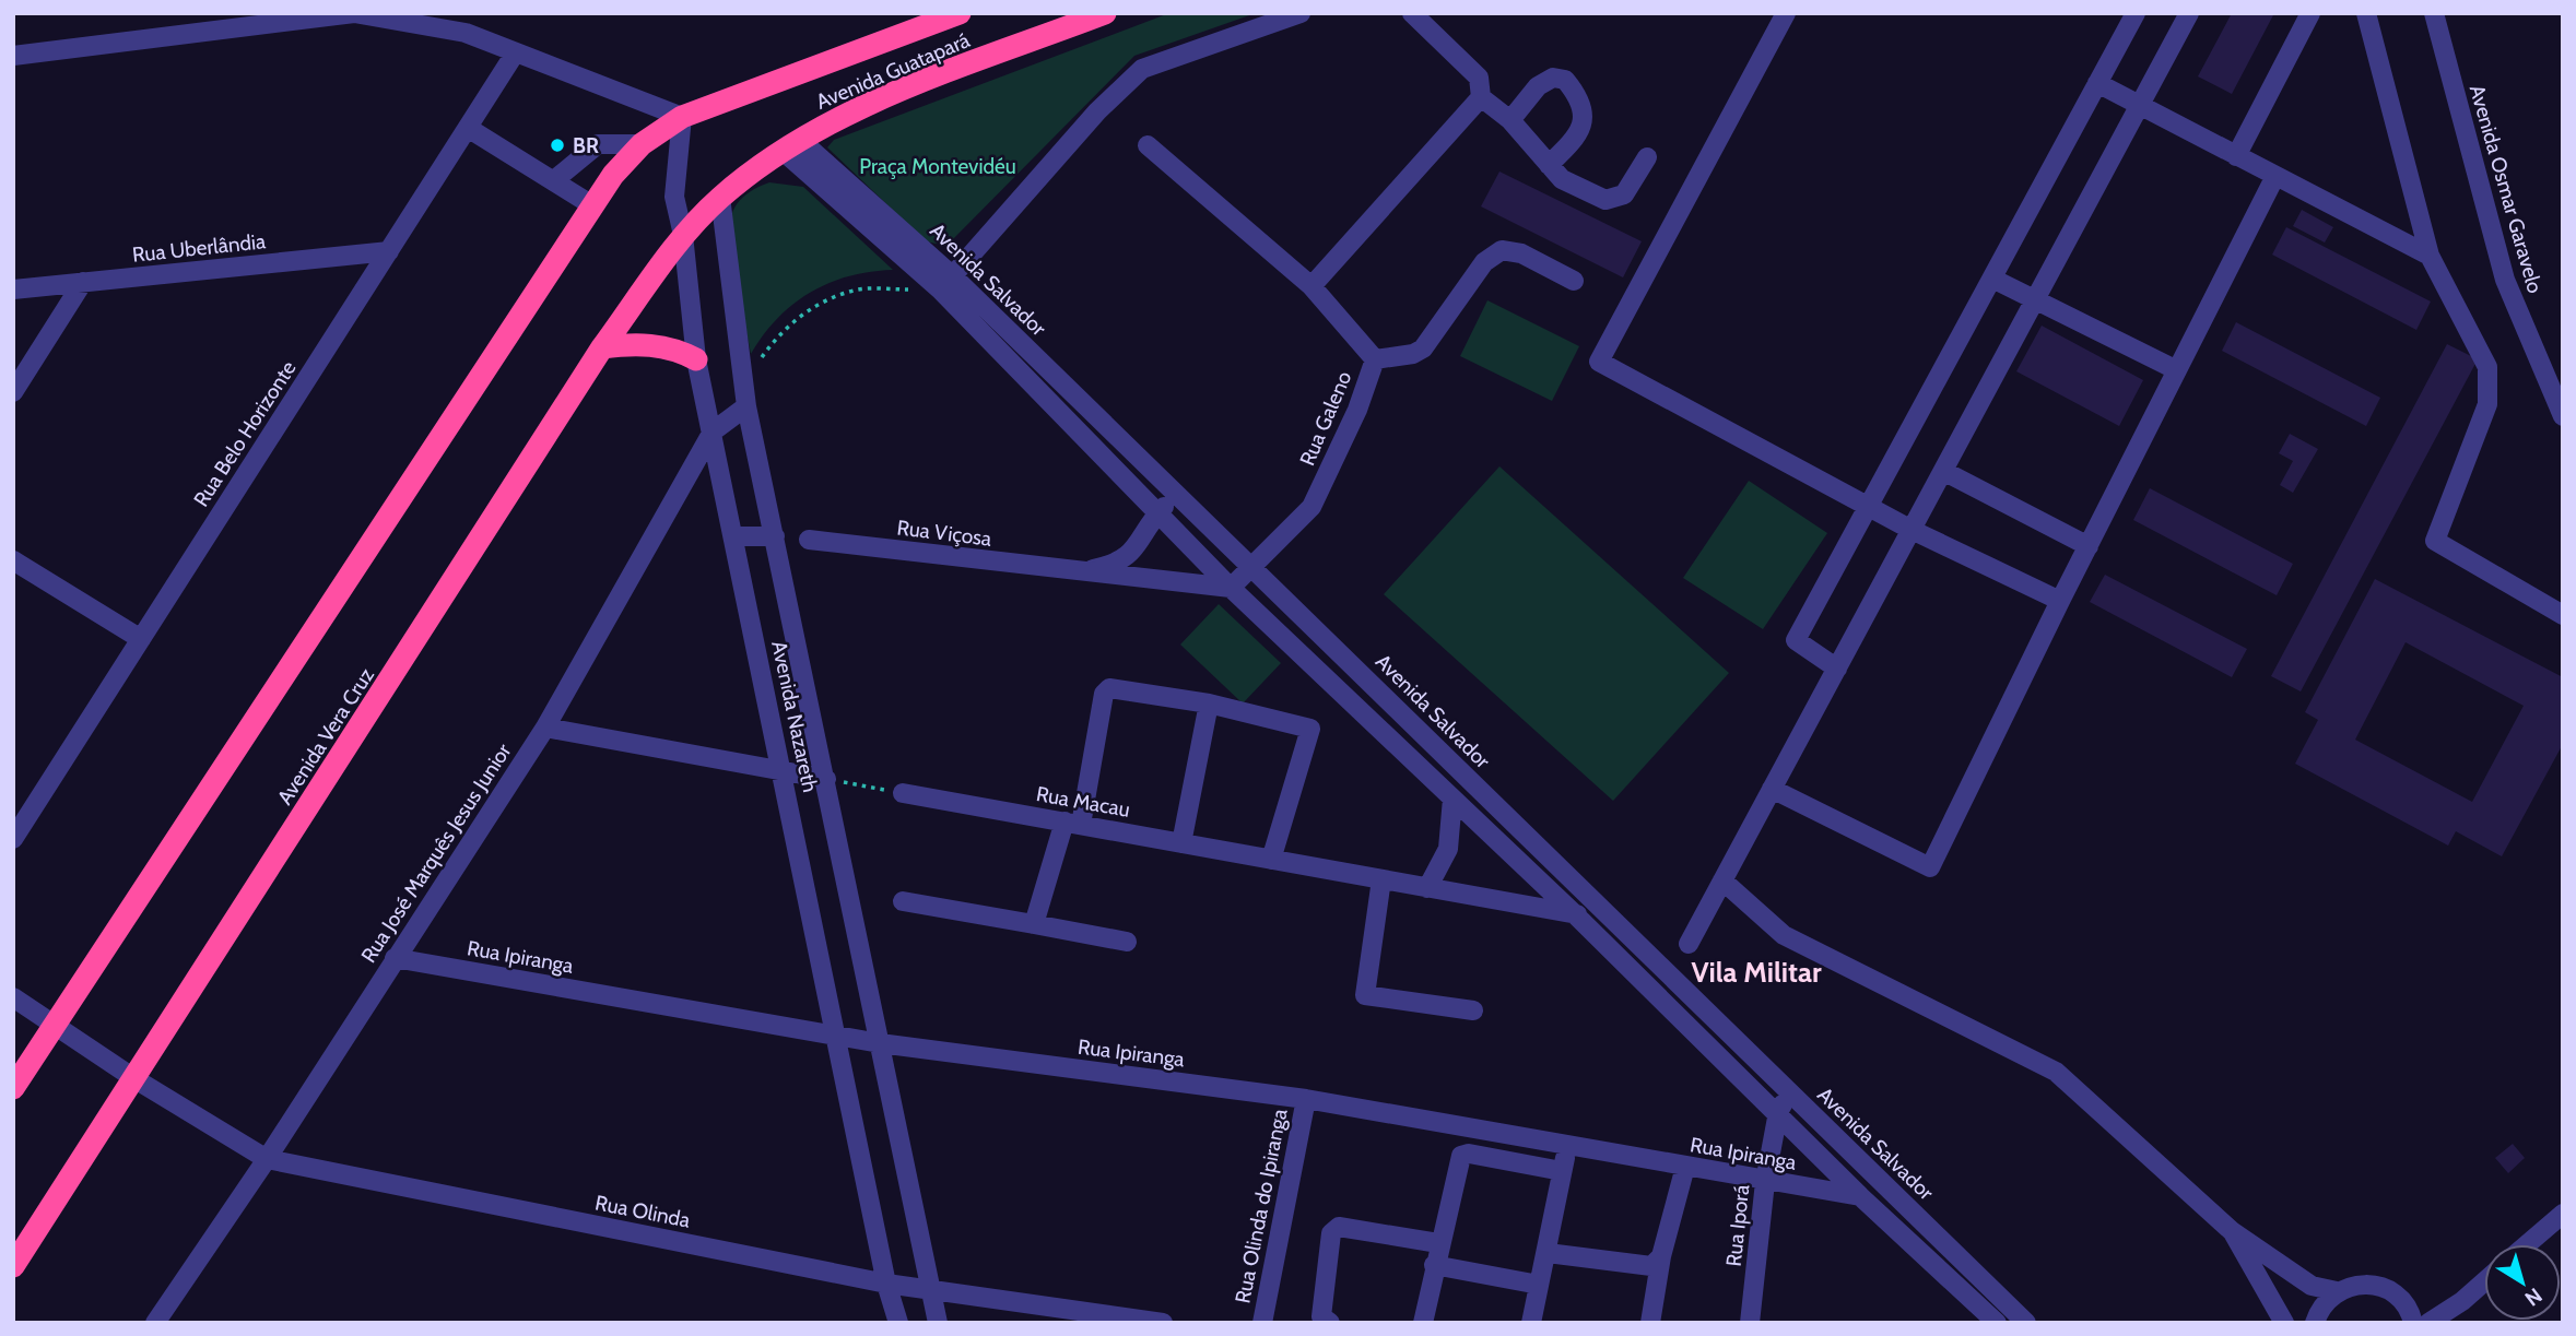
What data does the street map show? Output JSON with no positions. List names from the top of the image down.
{
  "streets": {
    "highway": ["Avenida Guatapará", "Avenida Vera Cruz"],
    "street": [
      "Avenida Osmar Garavelo",
      "Rua Uberlândia",
      "Avenida Salvador",
      "Rua Galeno",
      "Rua Belo Horizonte",
      "Rua Viçosa",
      "Avenida Nazareth",
      "Rua Macau",
      "Rua José Marquês Jesus Junior",
      "Rua Ipiranga",
      "Rua Olinda do Ipiranga",
      "Rua Olinda",
      "Rua Iporá"
    ]
  },
  "crossings": [
    ["Avenida Guatapará", "Avenida Salvador"],
    ["Avenida Guatapará", "Avenida Nazareth"],
    ["Avenida Guatapará", "Avenida Vera Cruz"],
    ["Rua Uberlândia", "Rua Belo Horizonte"],
    ["Avenida Salvador", "Rua Galeno"],
    ["Avenida Salvador", "Rua Viçosa"],
    ["Avenida Salvador", "Rua Macau"],
    ["Avenida Salvador", "Rua Ipiranga"],
    ["Avenida Salvador", "Rua Iporá"],
    ["Rua Galeno", "Rua Viçosa"],
    ["Avenida Nazareth", "Avenida Vera Cruz"],
    ["Avenida Nazareth", "Rua José Marquês Jesus Junior"],
    ["Avenida Nazareth", "Rua Ipiranga"],
    ["Avenida Nazareth", "Rua Olinda"],
    ["Avenida Vera Cruz", "Rua Olinda"],
    ["Rua José Marquês Jesus Junior", "Rua Ipiranga"],
    ["Rua José Marquês Jesus Junior", "Rua Olinda"],
    ["Rua Ipiranga", "Rua Olinda do Ipiranga"],
    ["Rua Ipiranga", "Rua Iporá"]
  ],
  "districts": ["Vila Militar"],
  "parks": ["Praça Montevidéu"],
  "places": ["BR"],
  "north": "bottom right"
}
